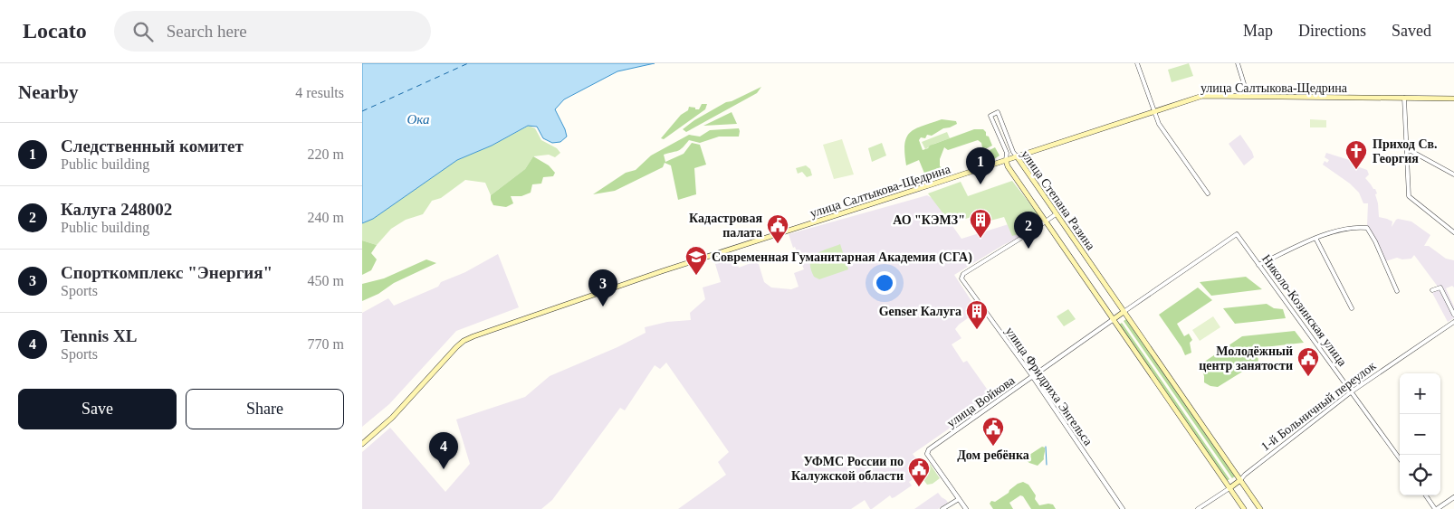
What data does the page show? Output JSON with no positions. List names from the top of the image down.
{
  "streets": {
    "main road": ["улица Салтыкова-Щедрина", "улица Степана Разина", "1-й Больничный переулок"],
    "street": ["Николо-Козинская улица", "улица Фридриха Энгельса", "улица Войкова"]
  },
  "crossings": [
    ["улица Салтыкова-Щедрина", "улица Степана Разина"],
    ["улица Степана Разина", "Николо-Козинская улица"],
    ["улица Степана Разина", "улица Фридриха Энгельса"],
    ["улица Степана Разина", "улица Войкова"],
    ["улица Степана Разина", "1-й Больничный переулок"],
    ["Николо-Козинская улица", "1-й Больничный переулок"],
    ["улица Фридриха Энгельса", "улица Войкова"]
  ],
  "water": ["Ока"],
  "places": {
    "church": ["Приход Св. Георгия"],
    "building": ["АО \"КЭМЗ\"", "Genser Калуга"],
    "public building": [
      "Кадастровая палата",
      "Молодёжный центр занятости",
      "Дом ребёнка",
      "УФМС России по Калужской области"
    ],
    "school or university": ["Современная Гуманитарная Академия (СГА)"]
  },
  "page": {
    "header": "Locato",
    "search": "Search here",
    "nav": ["Map", "Directions", "Saved"],
    "heading": ["Nearby", "4 results"],
    "list": [
      {
        "mark": "1",
        "name": "Следственный комитет",
        "note": "Public building",
        "value": "220 m"
      },
      {
        "mark": "2",
        "name": "Калуга 248002",
        "note": "Public building",
        "value": "240 m"
      },
      {
        "mark": "3",
        "name": "Спорткомплекс \"Энергия\"",
        "note": "Sports",
        "value": "450 m"
      },
      {
        "mark": "4",
        "name": "Tennis XL",
        "note": "Sports",
        "value": "770 m"
      }
    ],
    "pins": [
      "1",
      "2",
      "3",
      "4"
    ],
    "map_buttons": ["+", "−"],
    "buttons": ["Save", "Share"]
  }
}
